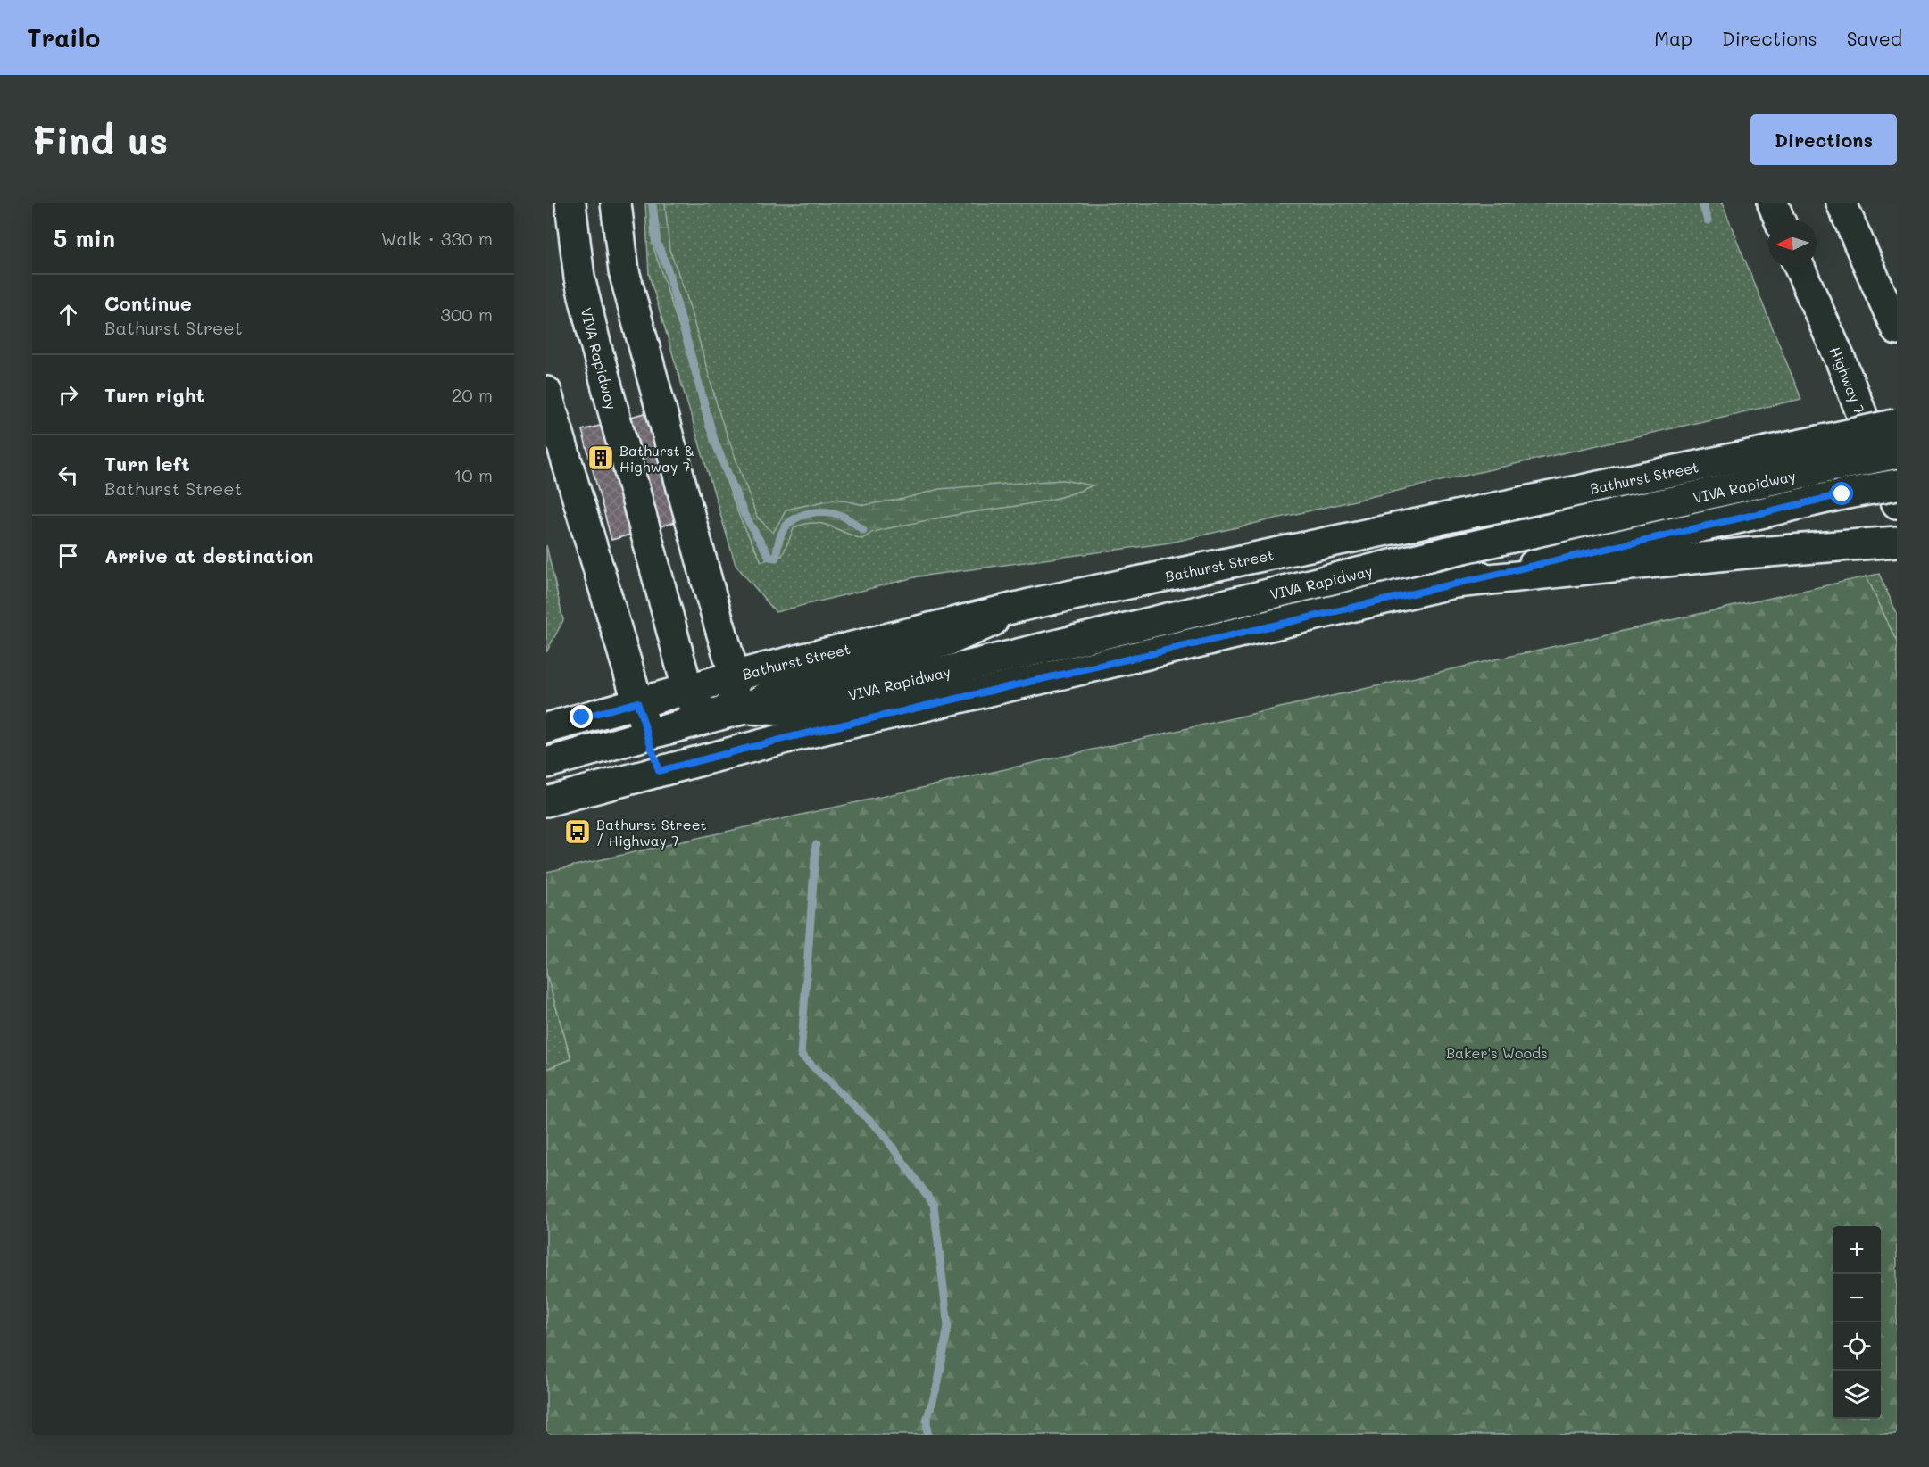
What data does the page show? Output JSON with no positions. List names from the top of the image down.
{
  "streets": {
    "main road": ["VIVA Rapidway", "Highway 7", "Bathurst Street"]
  },
  "crossings": [
    ["VIVA Rapidway", "Bathurst Street"]
  ],
  "parks": ["Baker's Woods"],
  "places": {
    "building": ["Bathurst & Highway 7"],
    "bus stop": ["Bathurst Street / Highway 7"]
  },
  "north": "left",
  "page": {
    "header": "Trailo",
    "nav": ["Map", "Directions", "Saved"],
    "buttons": "Directions",
    "title": "Find us",
    "heading": ["5 min", "Walk · 330 m"],
    "list": [
      ["Continue", "Bathurst Street", "300 m"],
      ["Turn right", "20 m"],
      ["Turn left", "Bathurst Street", "10 m"],
      "Arrive at destination"
    ],
    "map_buttons": ["+", "−"]
  }
}
